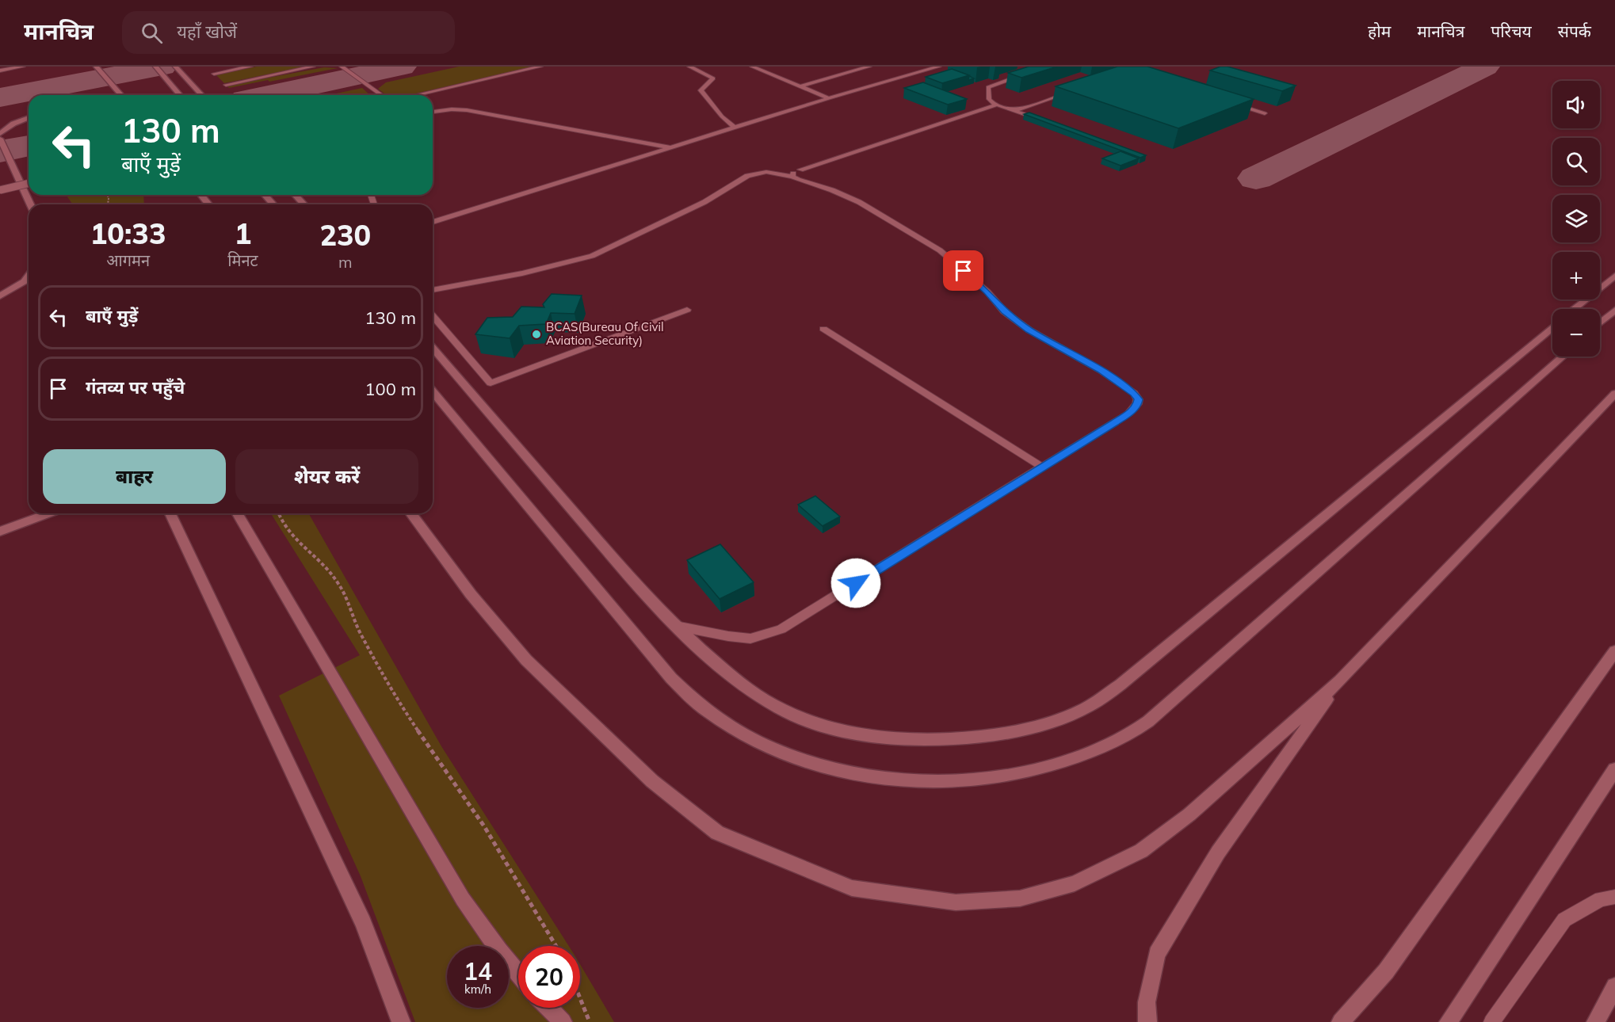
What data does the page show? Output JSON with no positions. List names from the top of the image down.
{
  "places": ["BCAS(Bureau Of Civil Aviation Security)"],
  "page": {
    "header": "मानचित्र",
    "search": "यहाँ खोजें",
    "nav": [
      "होम",
      "मानचित्र",
      "परिचय",
      "संपर्क"
    ],
    "map_buttons": ["+", "−"],
    "turn": ["130 m", "बाएँ मुड़ें"],
    "eta": [
      "10:33",
      "आगमन",
      "1",
      "मिनट",
      "230",
      "m"
    ],
    "list": [
      {
        "name": "बाएँ मुड़ें",
        "value": "130 m"
      },
      {
        "name": "गंतव्य पर पहुँचे",
        "value": "100 m"
      }
    ],
    "buttons": ["बाहर", "शेयर करें"],
    "speed": "14 km/h",
    "limit": "20"
  }
}
